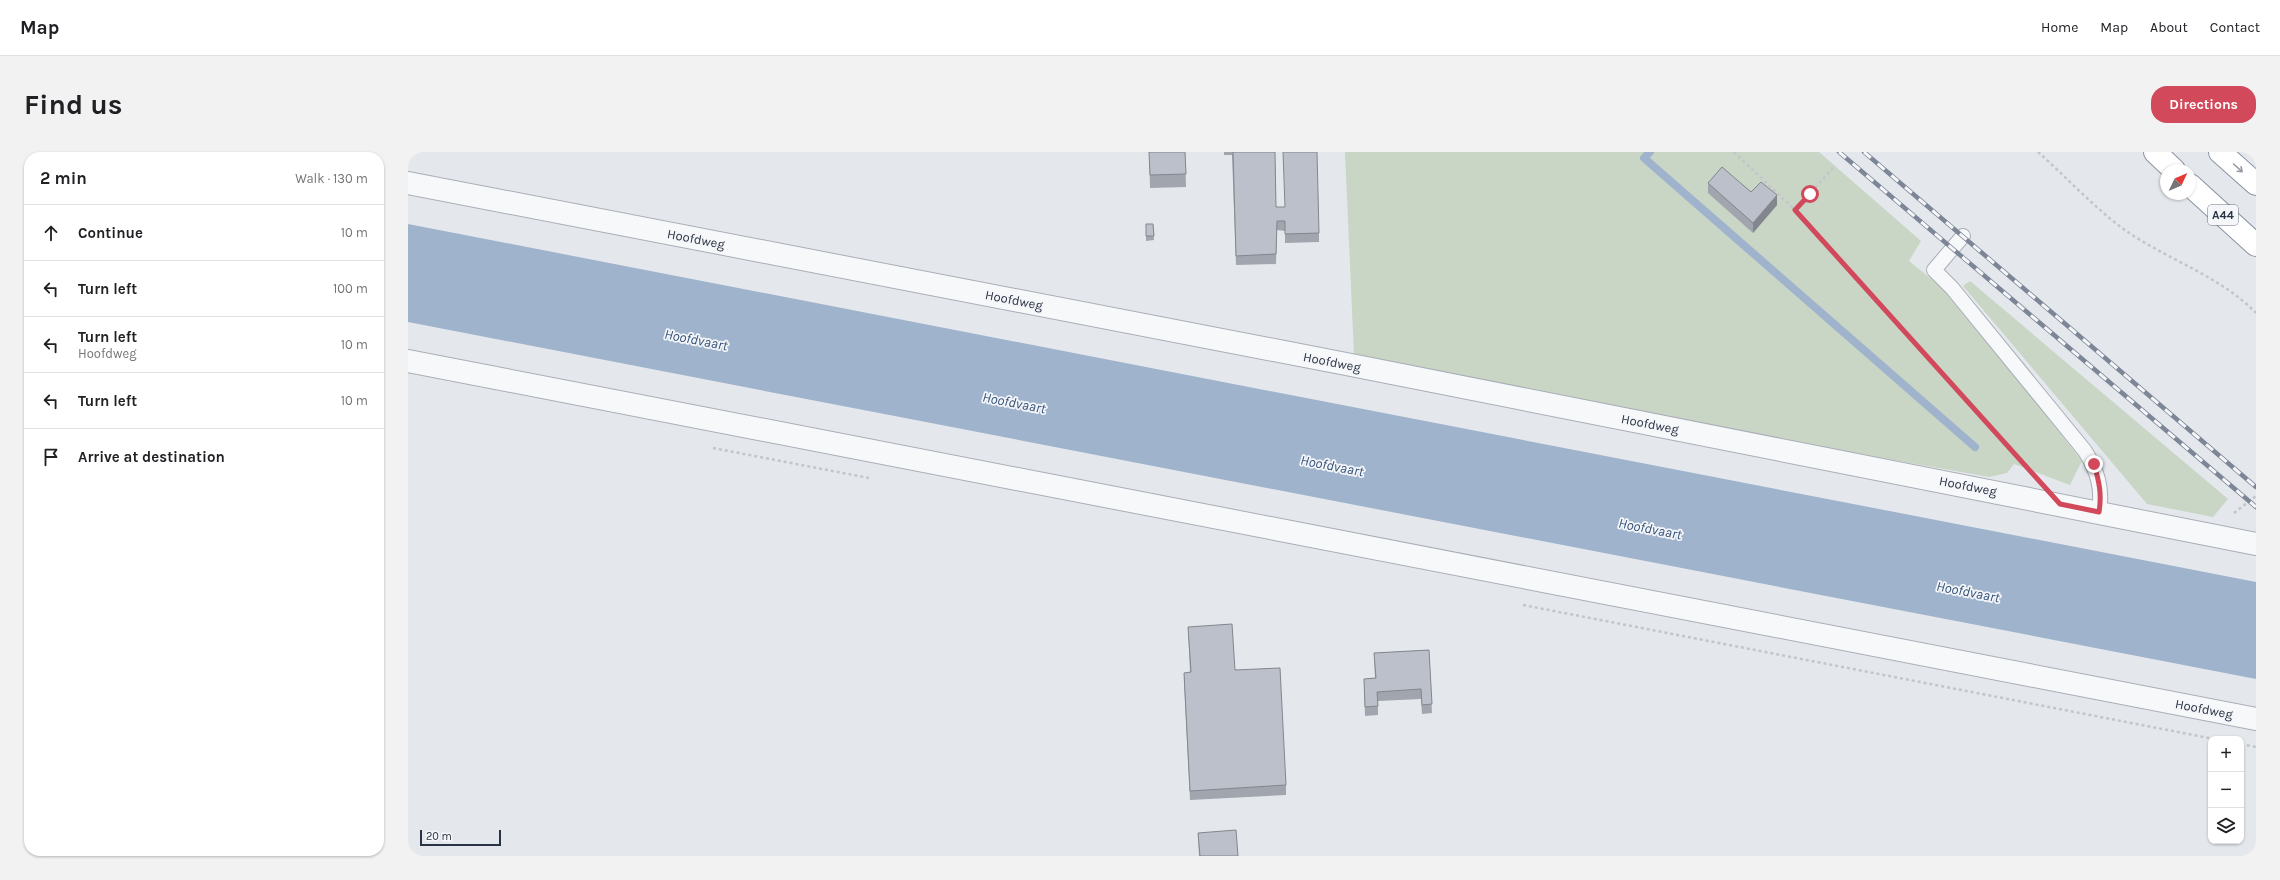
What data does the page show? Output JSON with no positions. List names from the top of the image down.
{
  "streets": {
    "highway": ["A44"],
    "street": ["Hoofdweg"]
  },
  "water": ["Hoofdvaart"],
  "scale_bar": "20 m",
  "north": "top right",
  "page": {
    "header": "Map",
    "nav": [
      "Home",
      "Map",
      "About",
      "Contact"
    ],
    "buttons": "Directions",
    "title": "Find us",
    "heading": ["2 min", "Walk · 130 m"],
    "list": [
      ["Continue", "10 m"],
      ["Turn left", "100 m"],
      ["Turn left", "Hoofdweg", "10 m"],
      ["Turn left", "10 m"],
      "Arrive at destination"
    ],
    "map_buttons": ["+", "−"],
    "scale": "20 m"
  }
}
